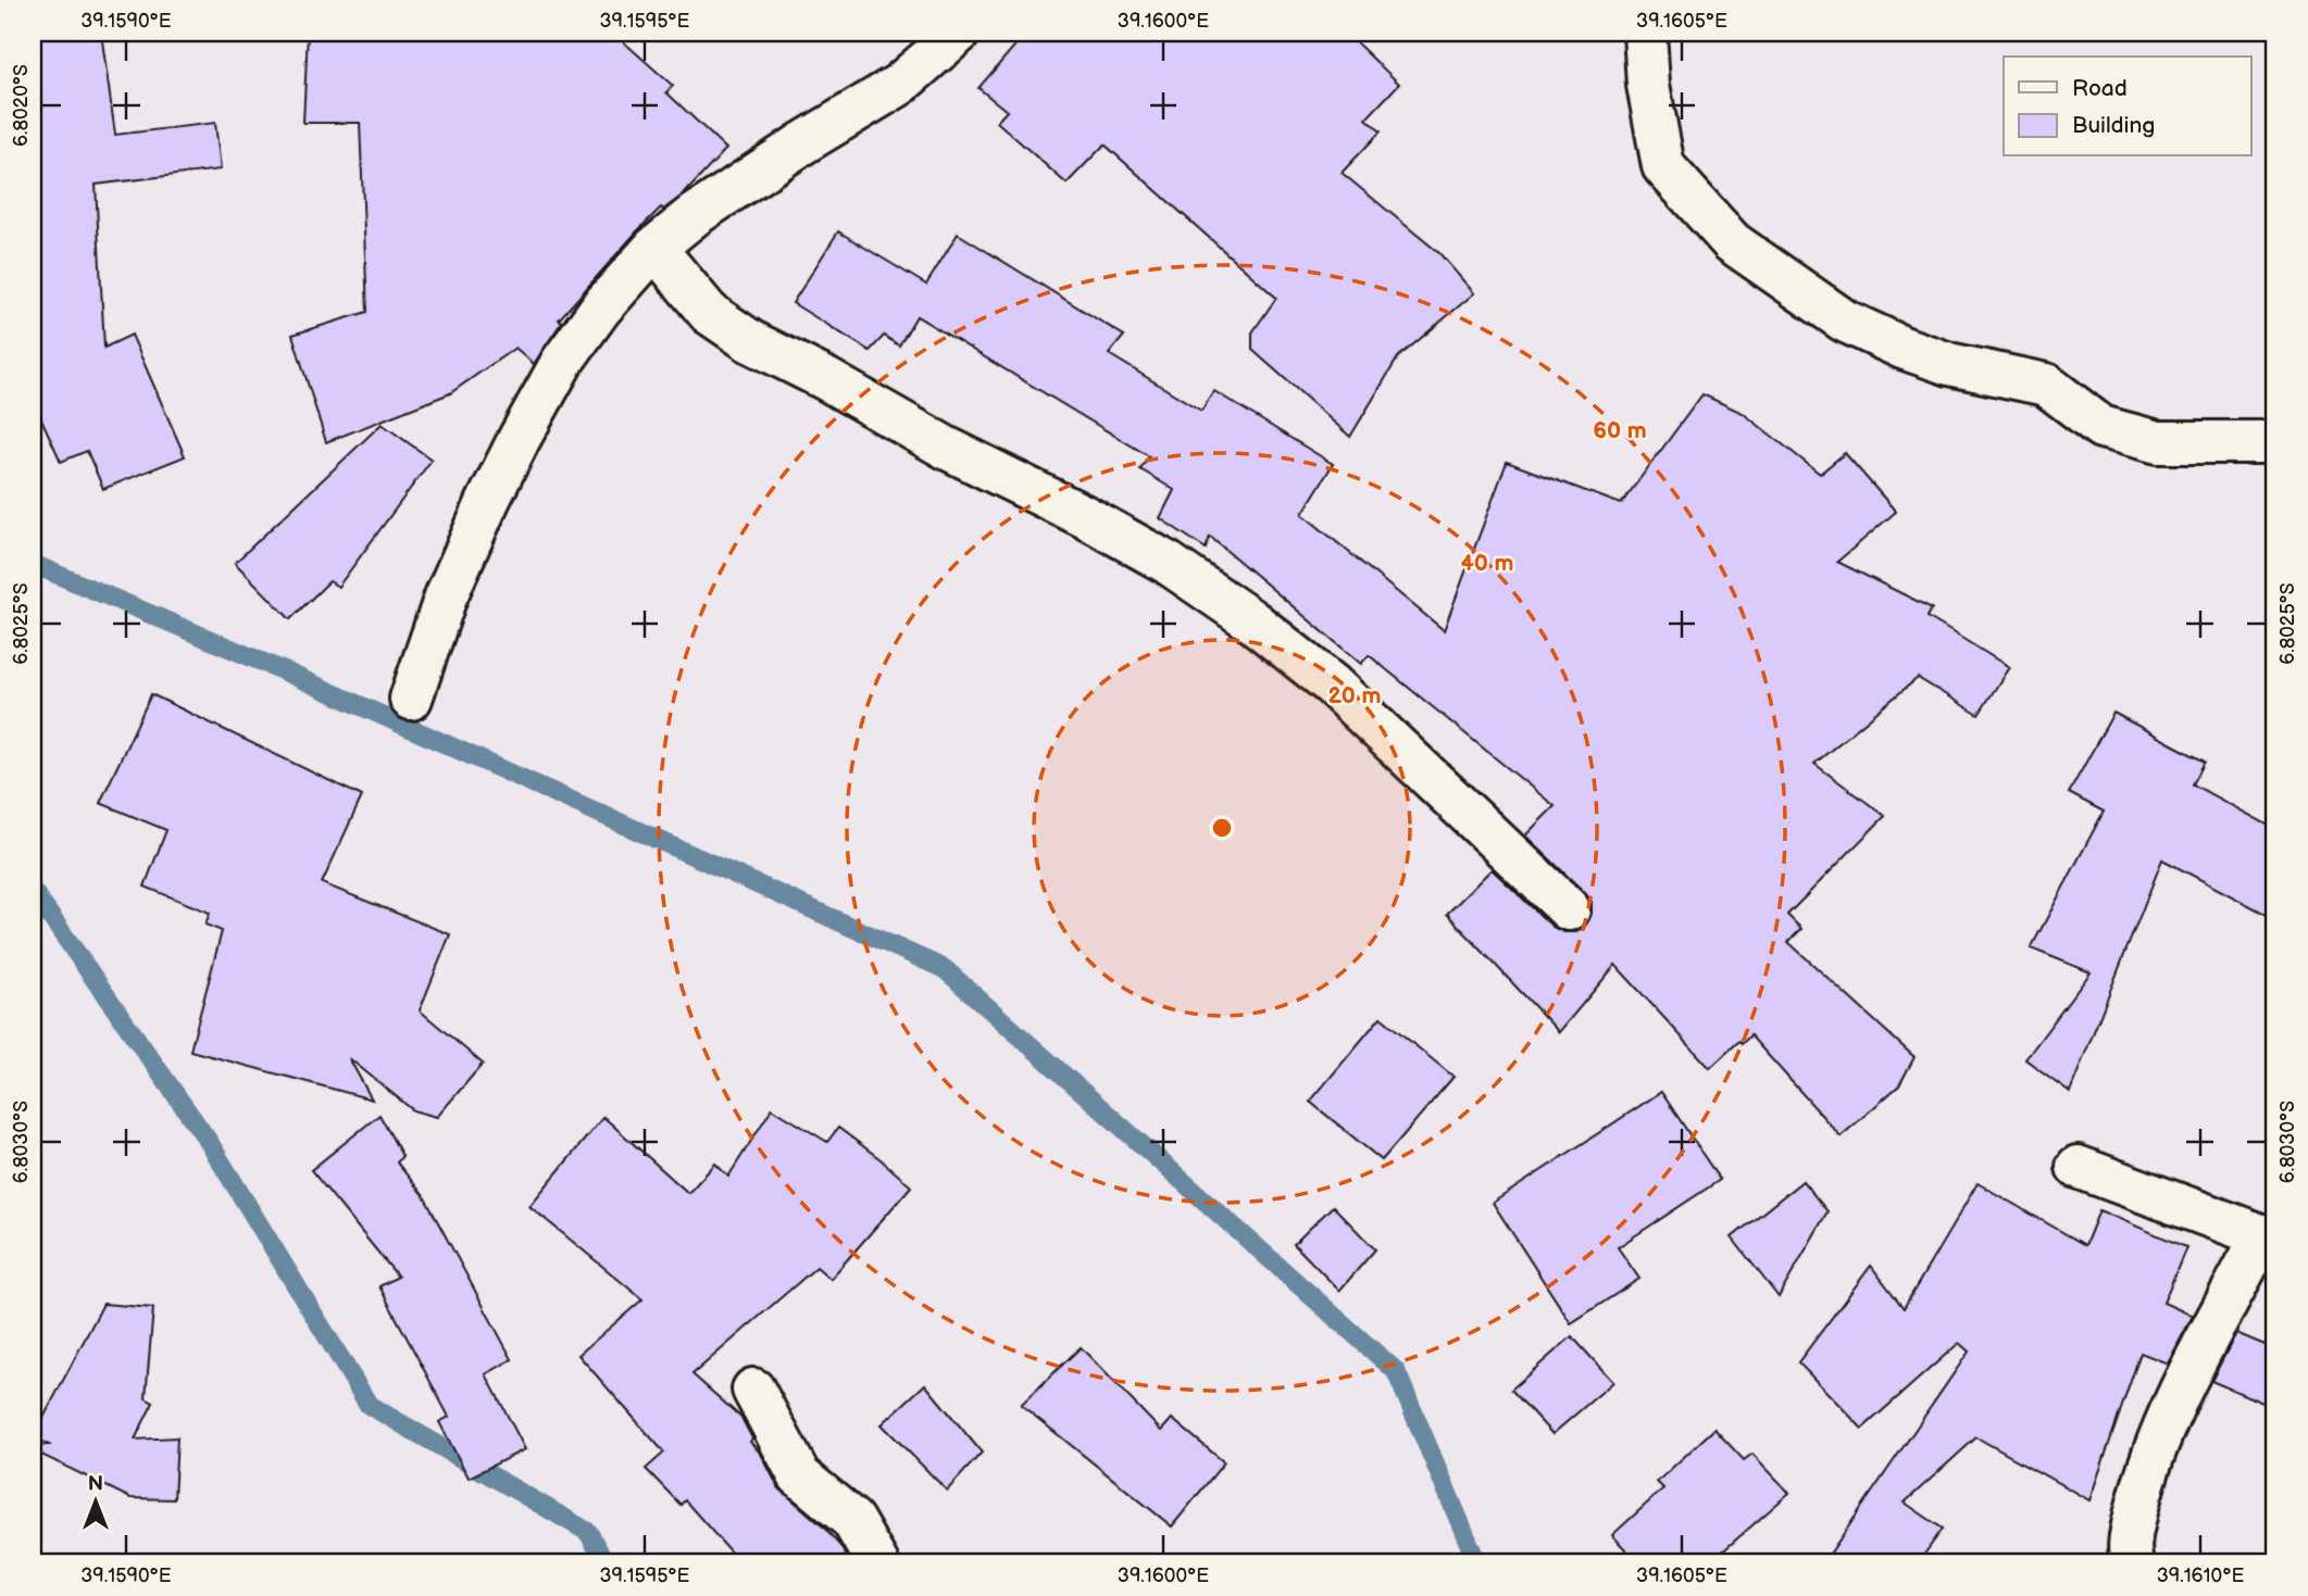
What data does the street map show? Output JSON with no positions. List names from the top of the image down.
{
  "legend": ["Road", "Building"],
  "north": "top",
  "coordinates": [
    "39.1590°E",
    "39.1595°E",
    "39.1600°E",
    "39.1605°E",
    "6.8020°S",
    "6.8025°S",
    "6.8030°S",
    "39.1610°E"
  ],
  "rings": ["60 m", "40 m", "20 m"]
}
